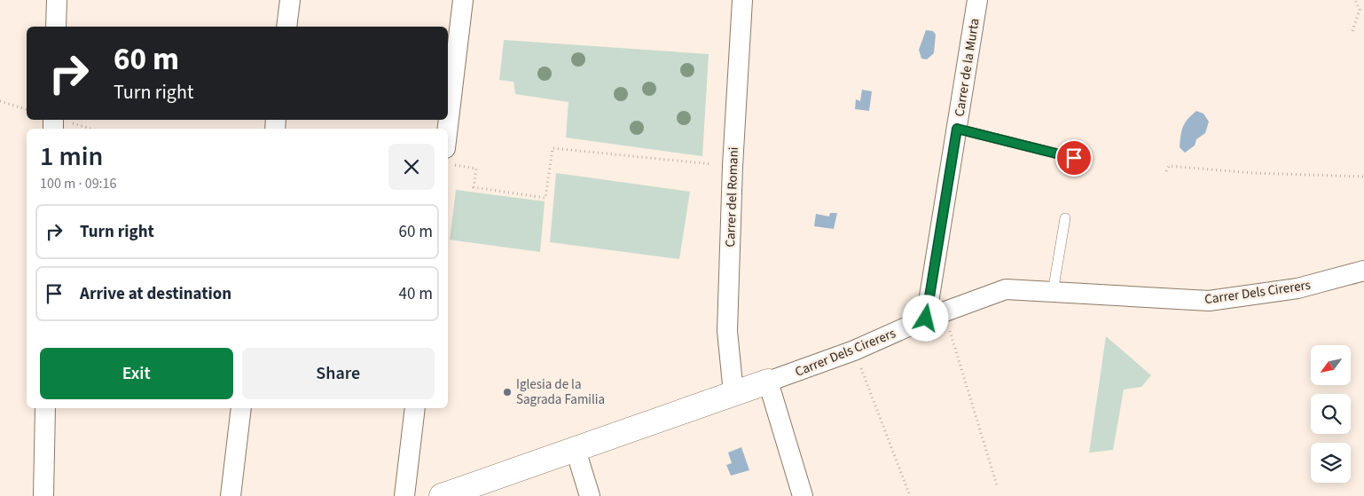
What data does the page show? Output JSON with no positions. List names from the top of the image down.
{
  "streets": {
    "street": ["Carrer de la Murta", "Carrer del Romani", "Carrer Dels Cirerers"]
  },
  "crossings": [
    ["Carrer de la Murta", "Carrer Dels Cirerers"],
    ["Carrer del Romani", "Carrer Dels Cirerers"]
  ],
  "places": ["Iglesia de la Sagrada Familia"],
  "north": "bottom left",
  "page": {
    "turn": ["60 m", "Turn right"],
    "heading": ["1 min", "100 m · 09:16"],
    "list": [
      {
        "name": "Turn right",
        "value": "60 m"
      },
      {
        "name": "Arrive at destination",
        "value": "40 m"
      }
    ],
    "buttons": ["Exit", "Share"]
  }
}
